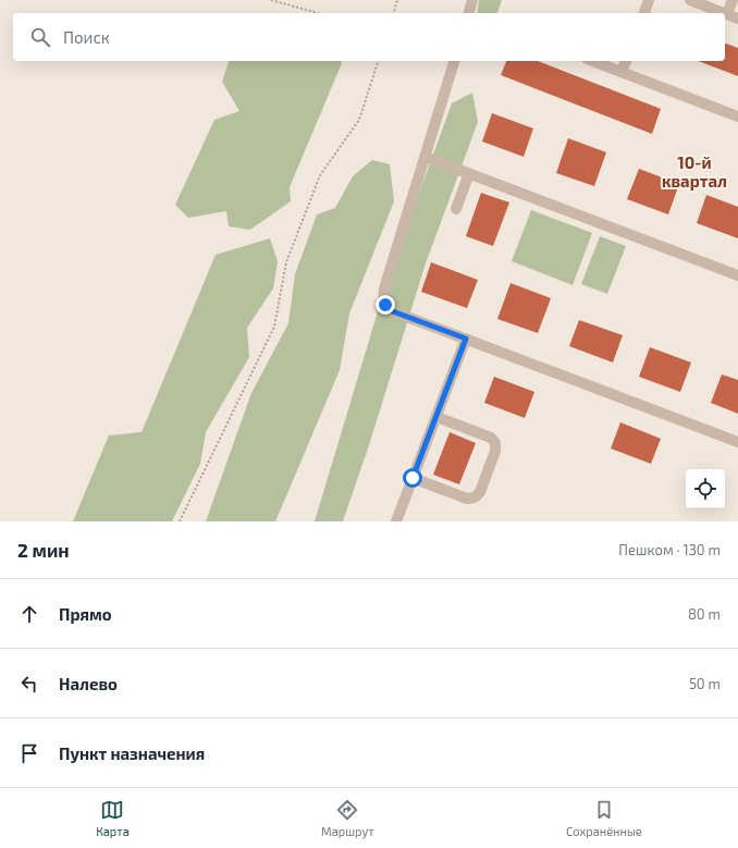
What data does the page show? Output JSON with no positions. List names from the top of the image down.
{
  "districts": ["10-й квартал"],
  "page": {
    "search": "Поиск",
    "heading": ["2 мин", "Пешком · 130 m"],
    "list": [
      ["Прямо", "80 m"],
      ["Налево", "50 m"],
      "Пункт назначения"
    ],
    "nav": ["Карта", "Маршрут", "Сохранённые"]
  }
}
